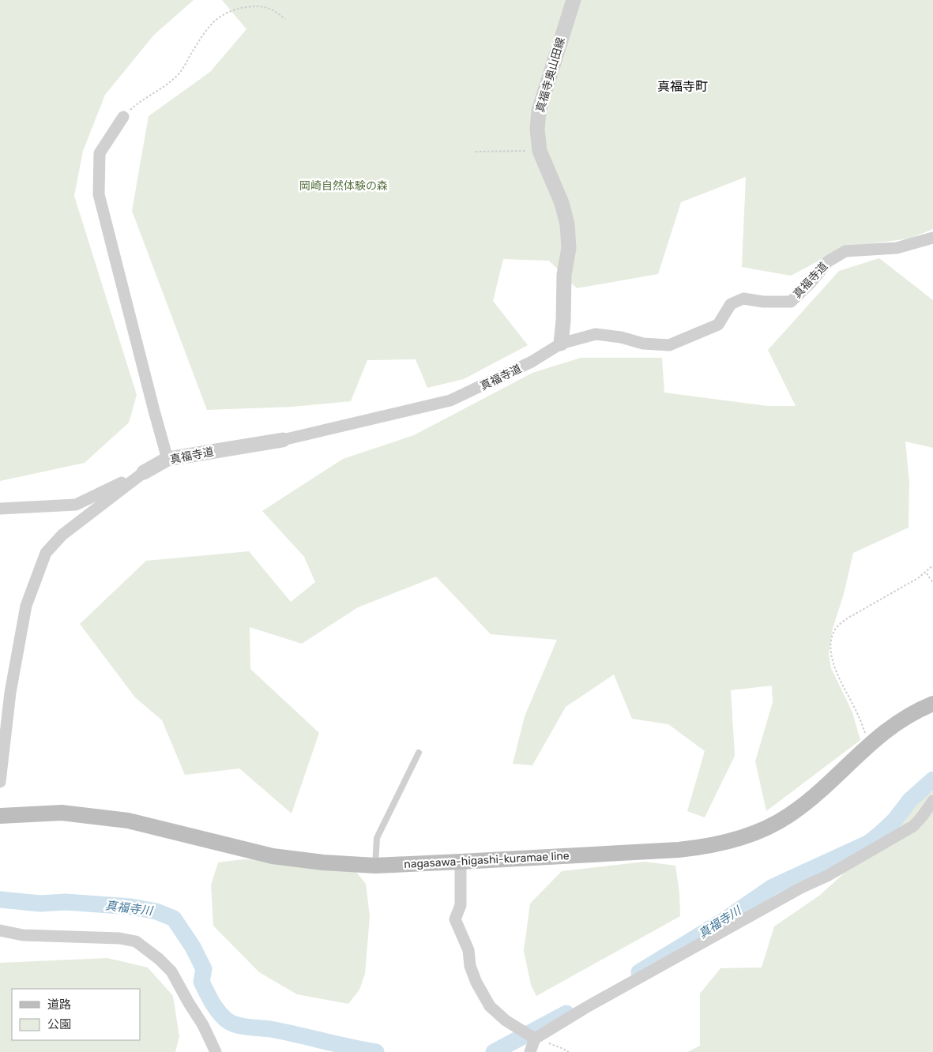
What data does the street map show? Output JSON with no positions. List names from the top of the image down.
{
  "streets": {
    "main road": ["nagasawa-higashi-kuramae line"],
    "street": ["真福寺奥山田線", "真福寺道"]
  },
  "districts": ["真福寺町"],
  "water": ["真福寺川"],
  "parks": ["岡崎自然体験の森"],
  "legend": ["道路", "公園"]
}
